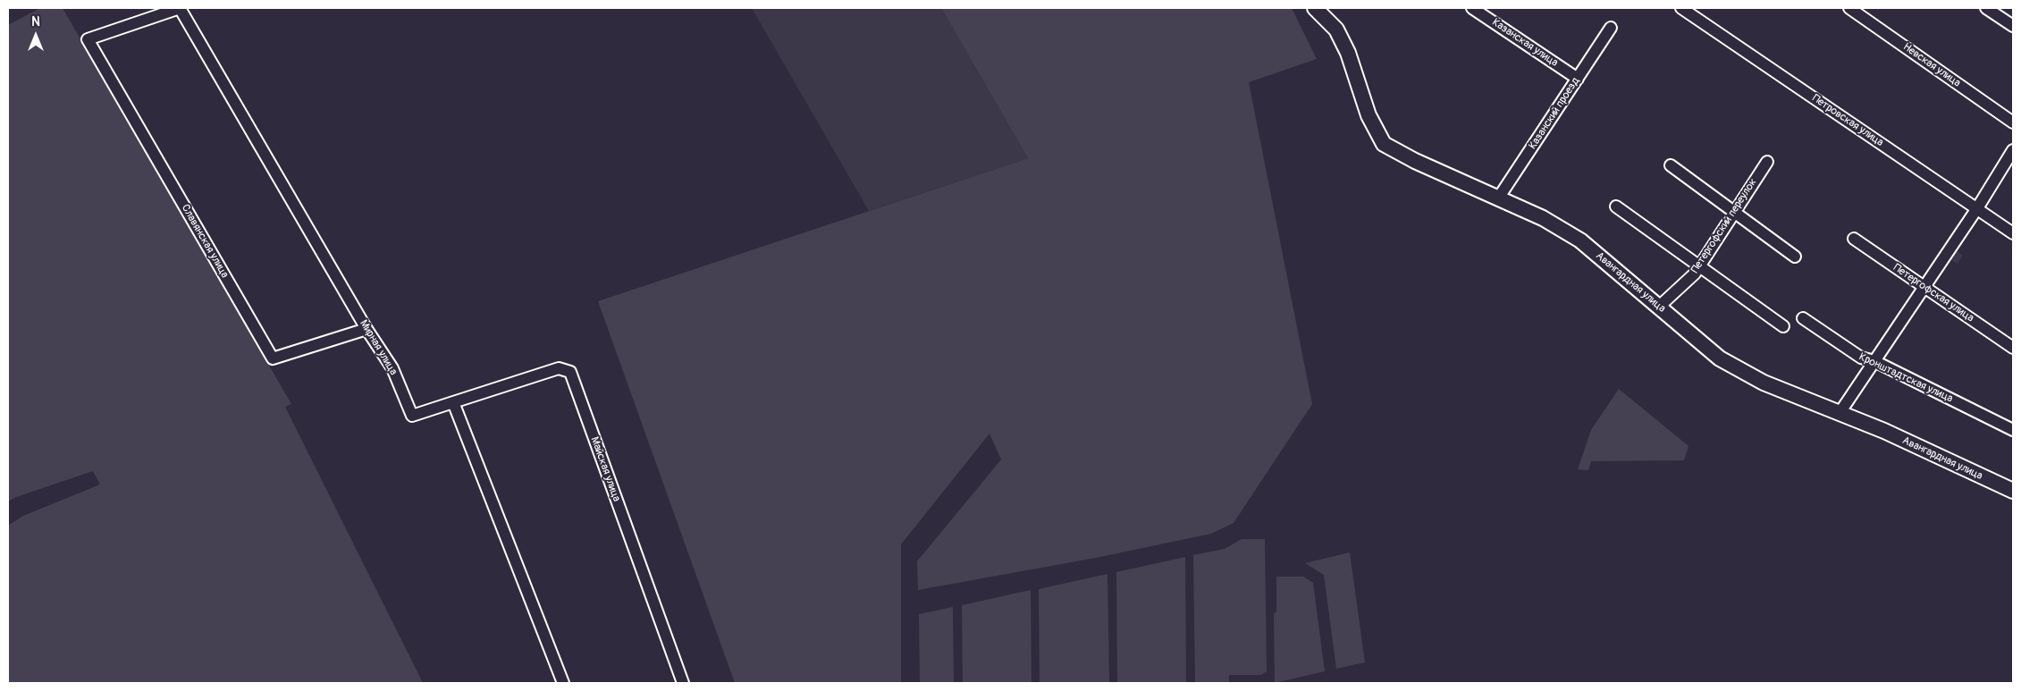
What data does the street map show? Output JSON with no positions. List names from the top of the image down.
{
  "streets": {
    "main road": ["Авангардная улица"],
    "street": [
      "Казанская улица",
      "Невская улица",
      "Казанский проезд",
      "Петровская улица",
      "Петергофский переулок",
      "Славянская улица",
      "Петергофская улица",
      "Мирная улица",
      "Кронштадтская улица",
      "Майская улица"
    ]
  },
  "crossings": [
    ["Казанская улица", "Казанский проезд"],
    ["Казанский проезд", "Авангардная улица"],
    ["Петергофский переулок", "Авангардная улица"],
    ["Славянская улица", "Мирная улица"],
    ["Мирная улица", "Майская улица"]
  ],
  "north": "top"
}
